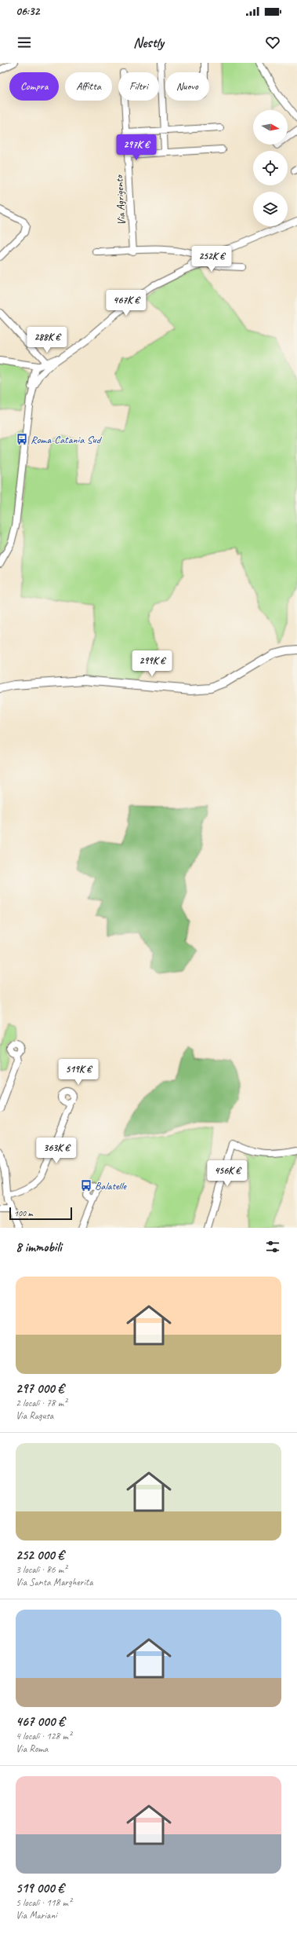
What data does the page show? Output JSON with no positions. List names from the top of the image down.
{
  "streets": {
    "street": ["Via Agrigento"]
  },
  "places": {
    "bus stop": ["Roma-Catania Sud", "Balatelle"]
  },
  "scale_bar": "100 m",
  "north": "right",
  "page": {
    "status": "06:32",
    "header": "Nestly",
    "chip": [
      "Compra",
      "Affitta",
      "Filtri",
      "Nuovo"
    ],
    "price": [
      "297K €",
      "252K €",
      "467K €",
      "288K €",
      "299K €",
      "519K €",
      "363K €",
      "456K €"
    ],
    "scale": "100 m",
    "heading": "8 immobili",
    "list": [
      {
        "name": "297 000 €",
        "note": "2 locali · 78 m² · Via Ragusa"
      },
      {
        "name": "252 000 €",
        "note": "3 locali · 86 m² · Via Santa Margherita"
      },
      {
        "name": "467 000 €",
        "note": "4 locali · 128 m² · Via Roma"
      },
      {
        "name": "519 000 €",
        "note": "5 locali · 118 m² · Via Mariani"
      }
    ]
  }
}
